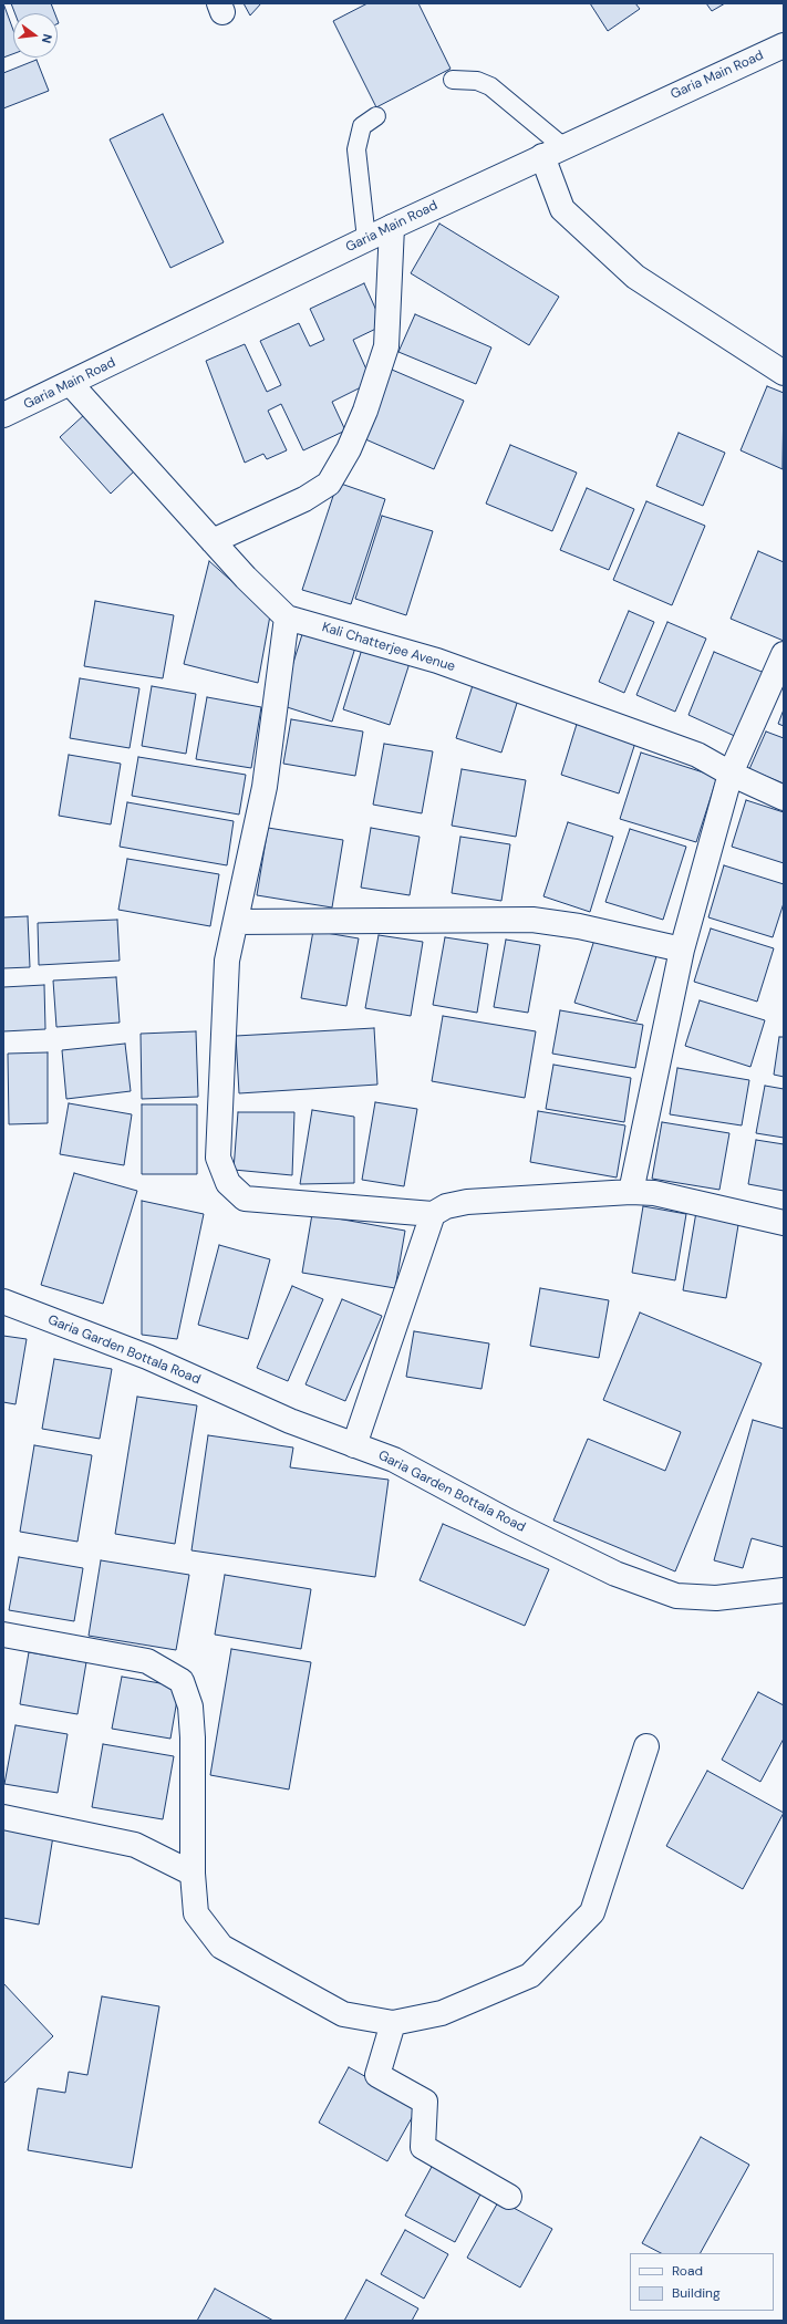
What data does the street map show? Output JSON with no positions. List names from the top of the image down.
{
  "streets": {
    "street": ["Garia Main Road", "Kali Chatterjee Avenue", "Garia Garden Bottala Road"]
  },
  "crossings": [
    ["Garia Main Road", "Kali Chatterjee Avenue"]
  ],
  "legend": ["Road", "Building"],
  "north": "right"
}
